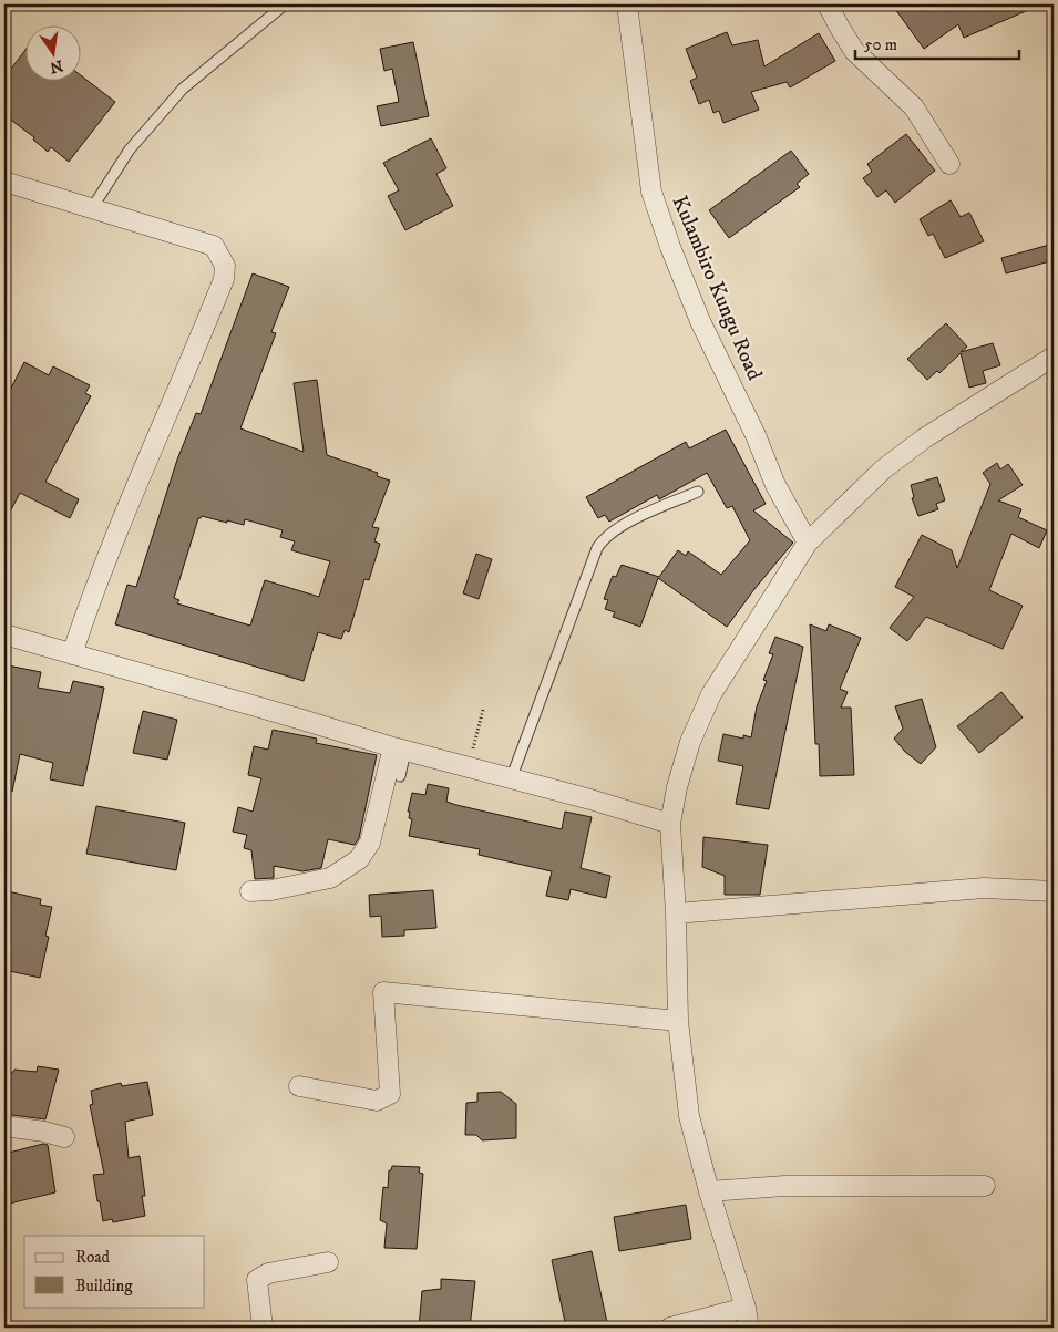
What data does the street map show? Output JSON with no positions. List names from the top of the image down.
{
  "streets": {
    "street": ["Kulambiro Kungu Road"]
  },
  "legend": ["Road", "Building"],
  "scale_bar": "50 m",
  "north": "bottom"
}
